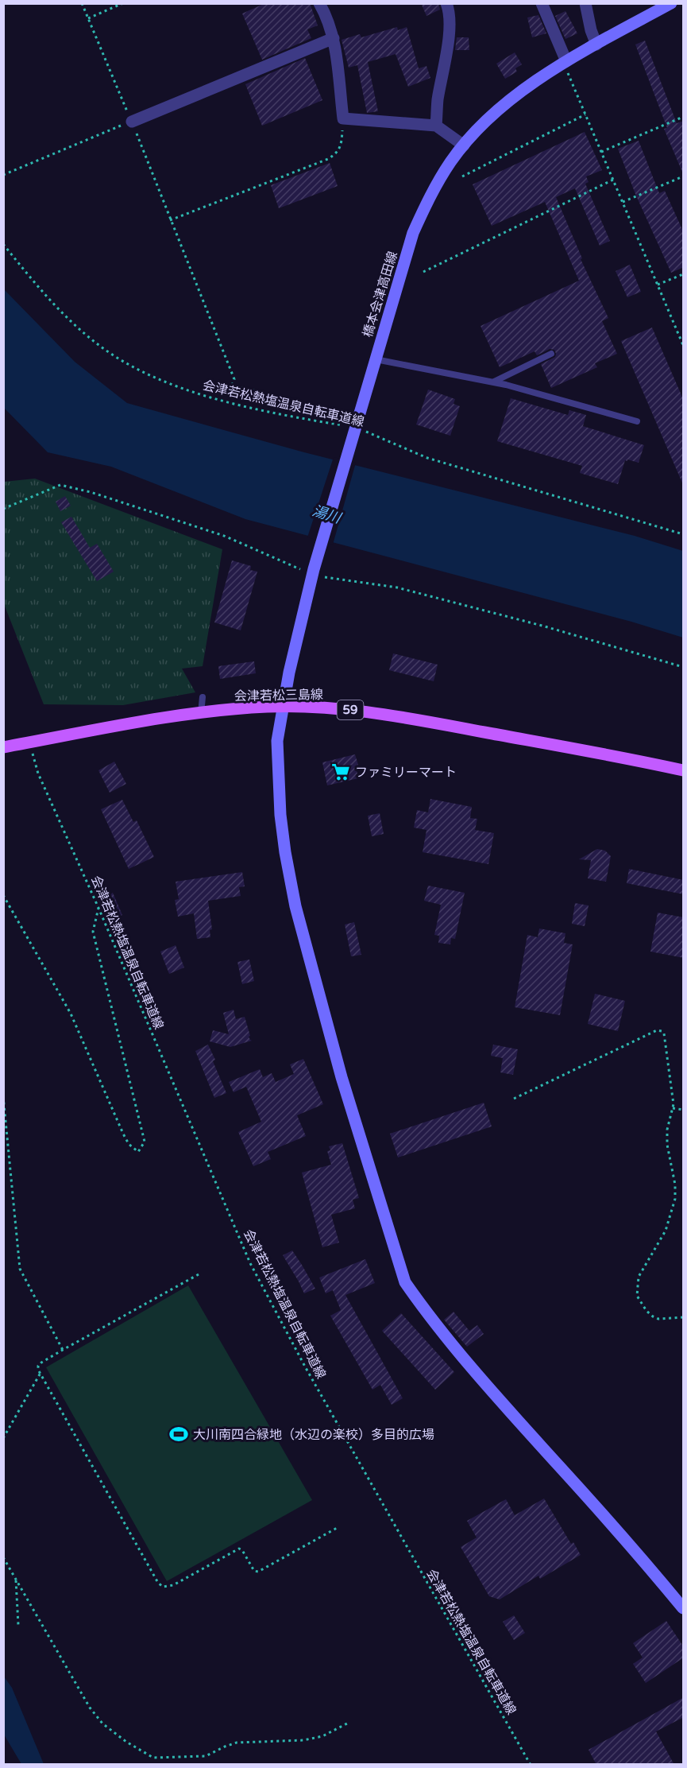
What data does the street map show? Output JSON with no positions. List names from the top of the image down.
{
  "streets": {
    "main road": ["会津若松三島線", "59"],
    "street": ["橋本会津高田線"],
    "path": ["会津若松熱塩温泉自転車道線"]
  },
  "crossings": [
    ["橋本会津高田線", "会津若松熱塩温泉自転車道線"],
    ["橋本会津高田線", "会津若松三島線"]
  ],
  "water": ["湯川"],
  "places": {
    "supermarket": ["ファミリーマート"],
    "sports": ["大川南四合緑地（水辺の楽校）多目的広場"]
  }
}
